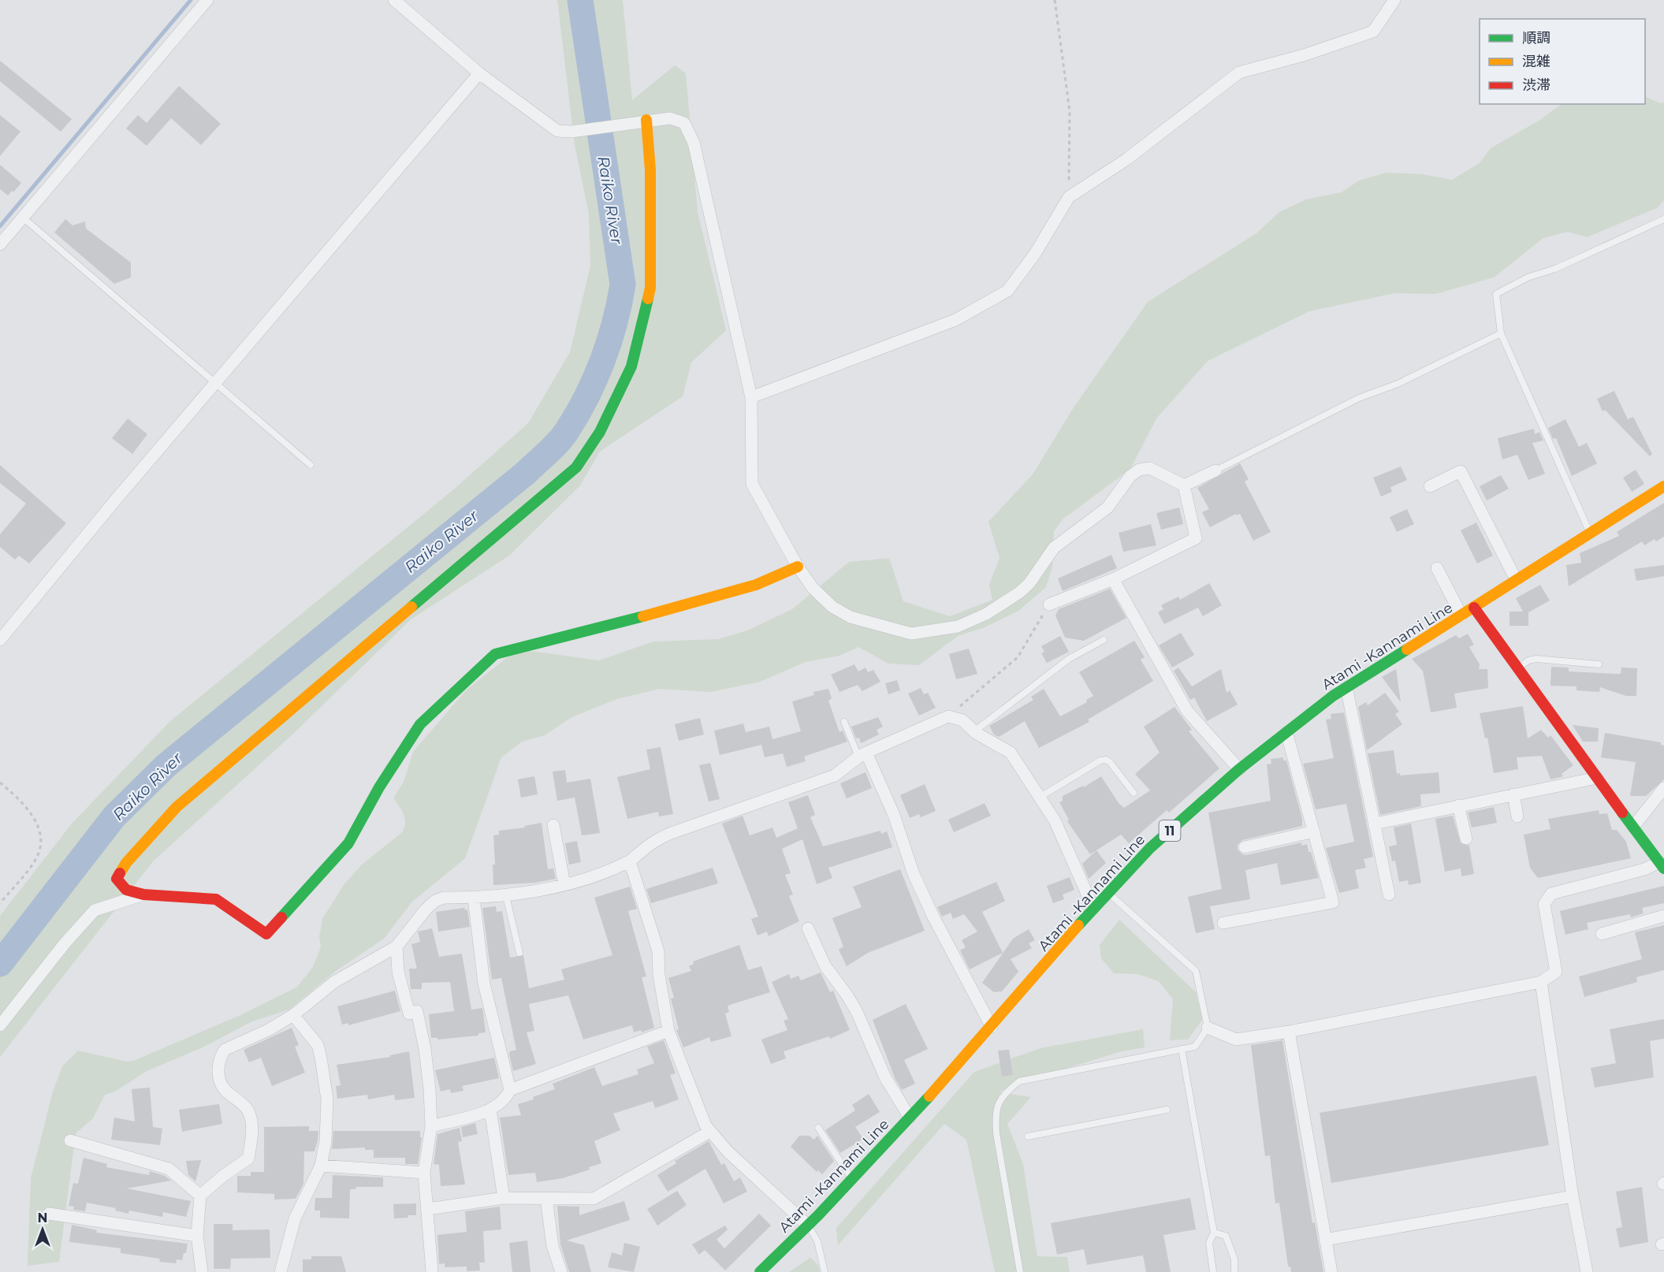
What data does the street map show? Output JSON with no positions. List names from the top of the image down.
{
  "streets": {
    "street": ["Atami -Kannami Line", "11"]
  },
  "water": ["Raiko River"],
  "legend": ["順調", "混雑", "渋滞"],
  "north": "top"
}
